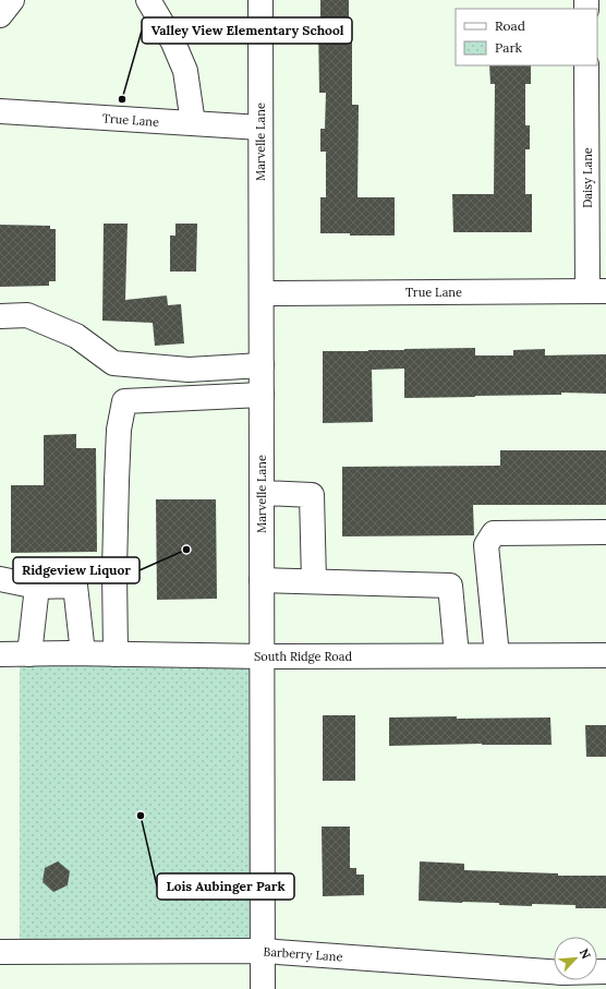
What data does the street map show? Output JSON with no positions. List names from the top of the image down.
{
  "streets": {
    "street": [
      "True Lane",
      "Marvelle Lane",
      "Daisy Lane",
      "South Ridge Road",
      "Barberry Lane"
    ]
  },
  "crossings": [
    ["True Lane", "Marvelle Lane"],
    ["True Lane", "Daisy Lane"],
    ["Marvelle Lane", "South Ridge Road"],
    ["Marvelle Lane", "Barberry Lane"]
  ],
  "places": ["Valley View Elementary School", "Ridgeview Liquor", "Lois Aubinger Park"],
  "legend": ["Road", "Park"],
  "north": "top right"
}
